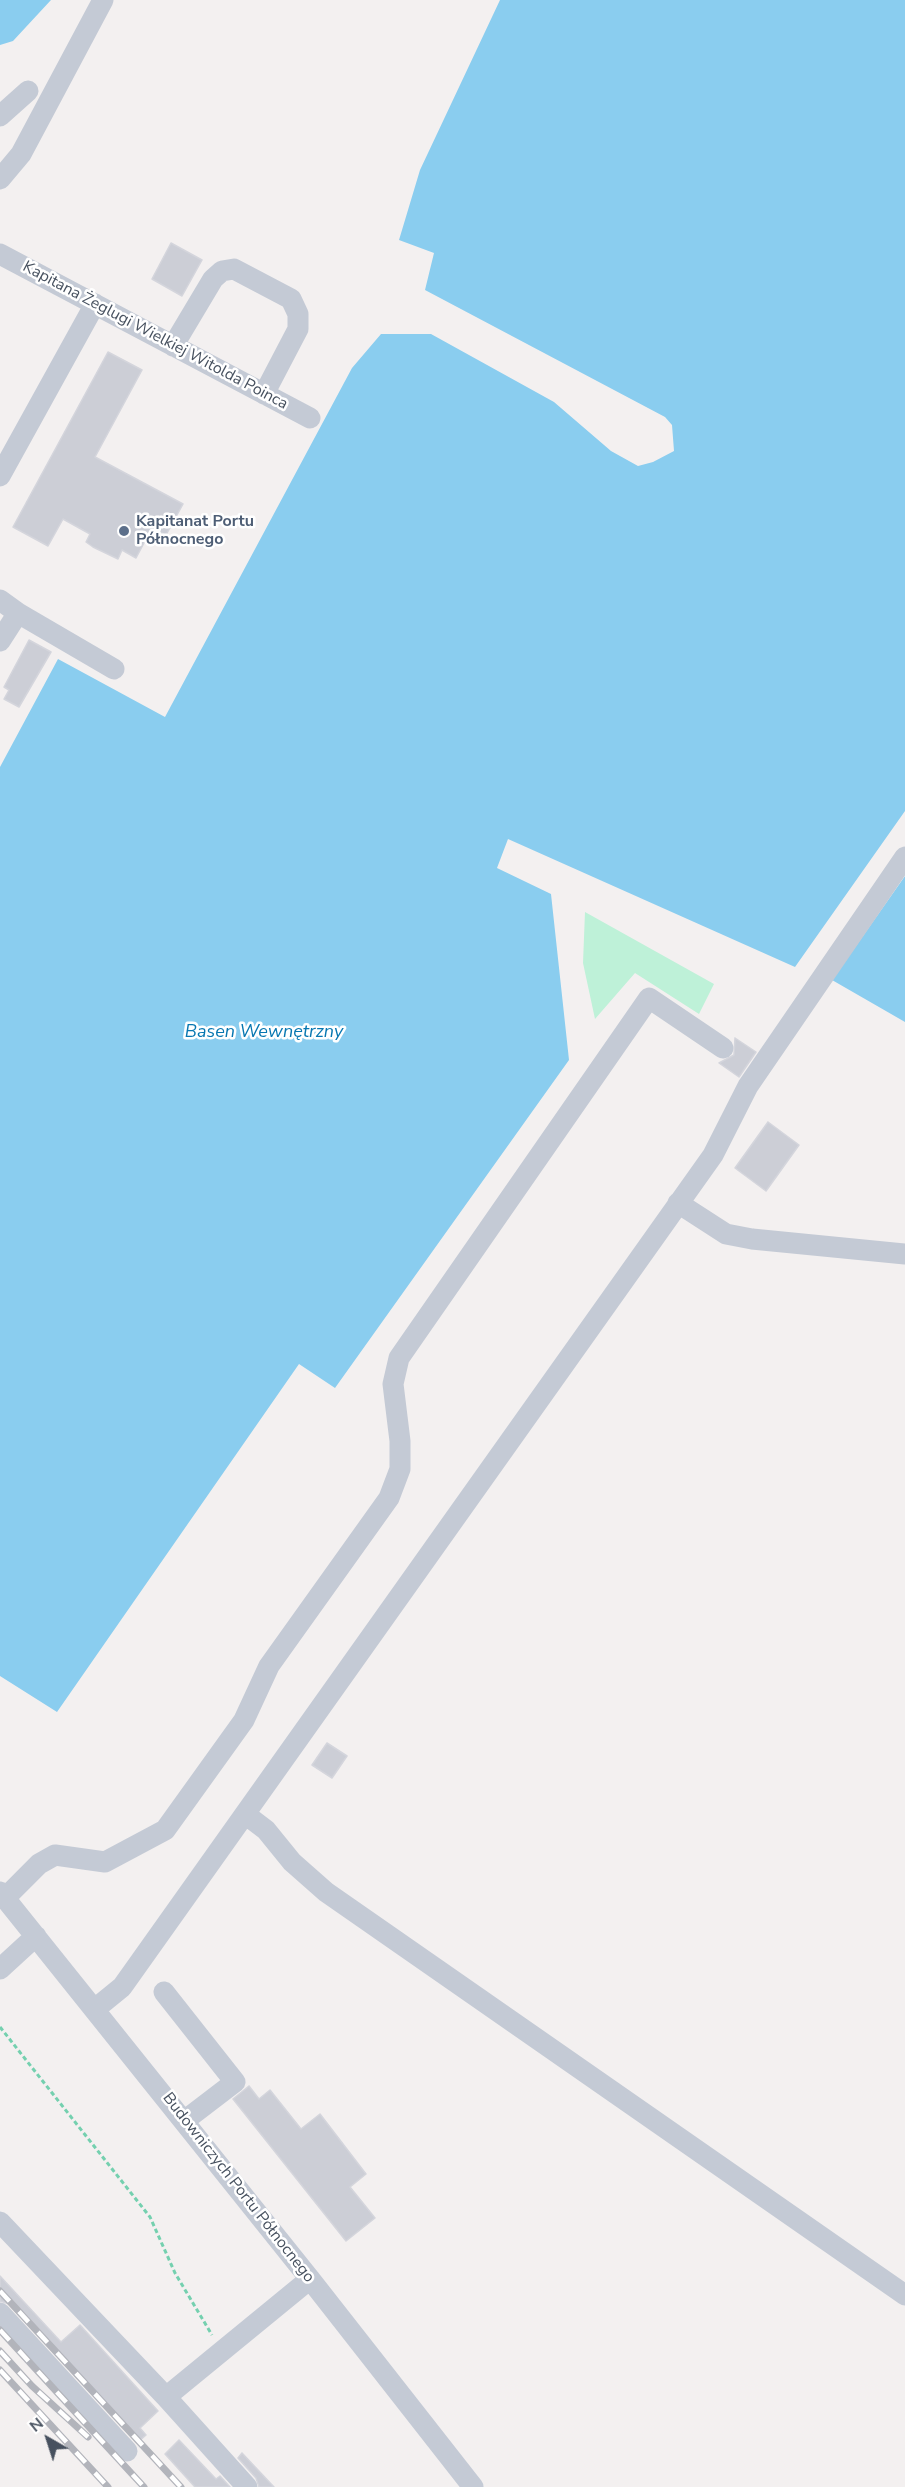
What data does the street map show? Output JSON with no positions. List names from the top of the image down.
{
  "streets": {
    "street": ["Kapitana Żeglugi Wielkiej Witolda Poinca", "Budowniczych Portu Północnego"]
  },
  "water": ["Basen Wewnętrzny"],
  "places": ["Kapitanat Portu Północnego"],
  "north": "top left"
}
